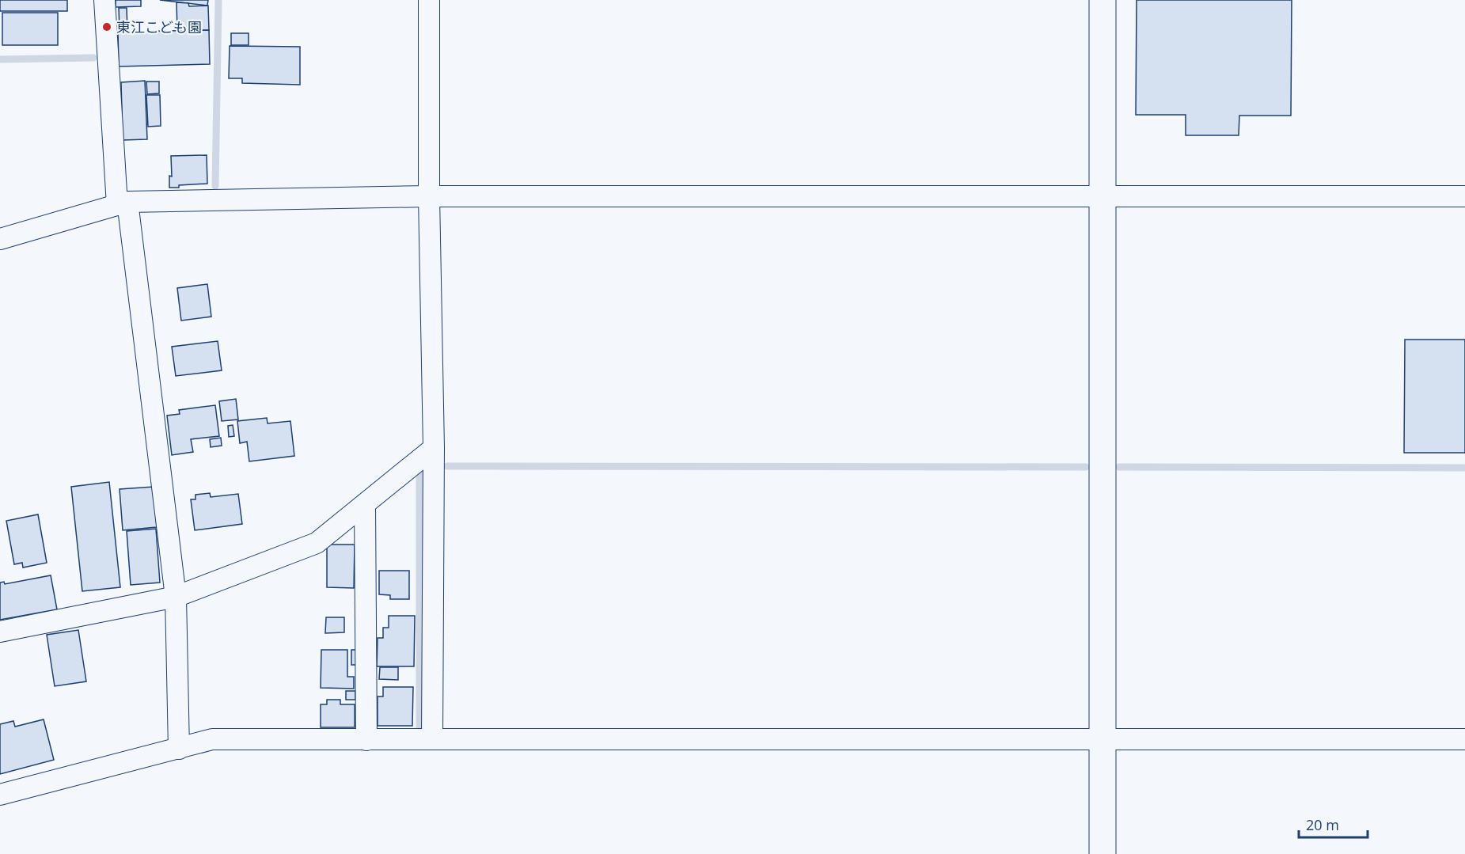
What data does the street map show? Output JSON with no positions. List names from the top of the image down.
{
  "places": ["東江こども園"],
  "scale_bar": "20 m"
}
